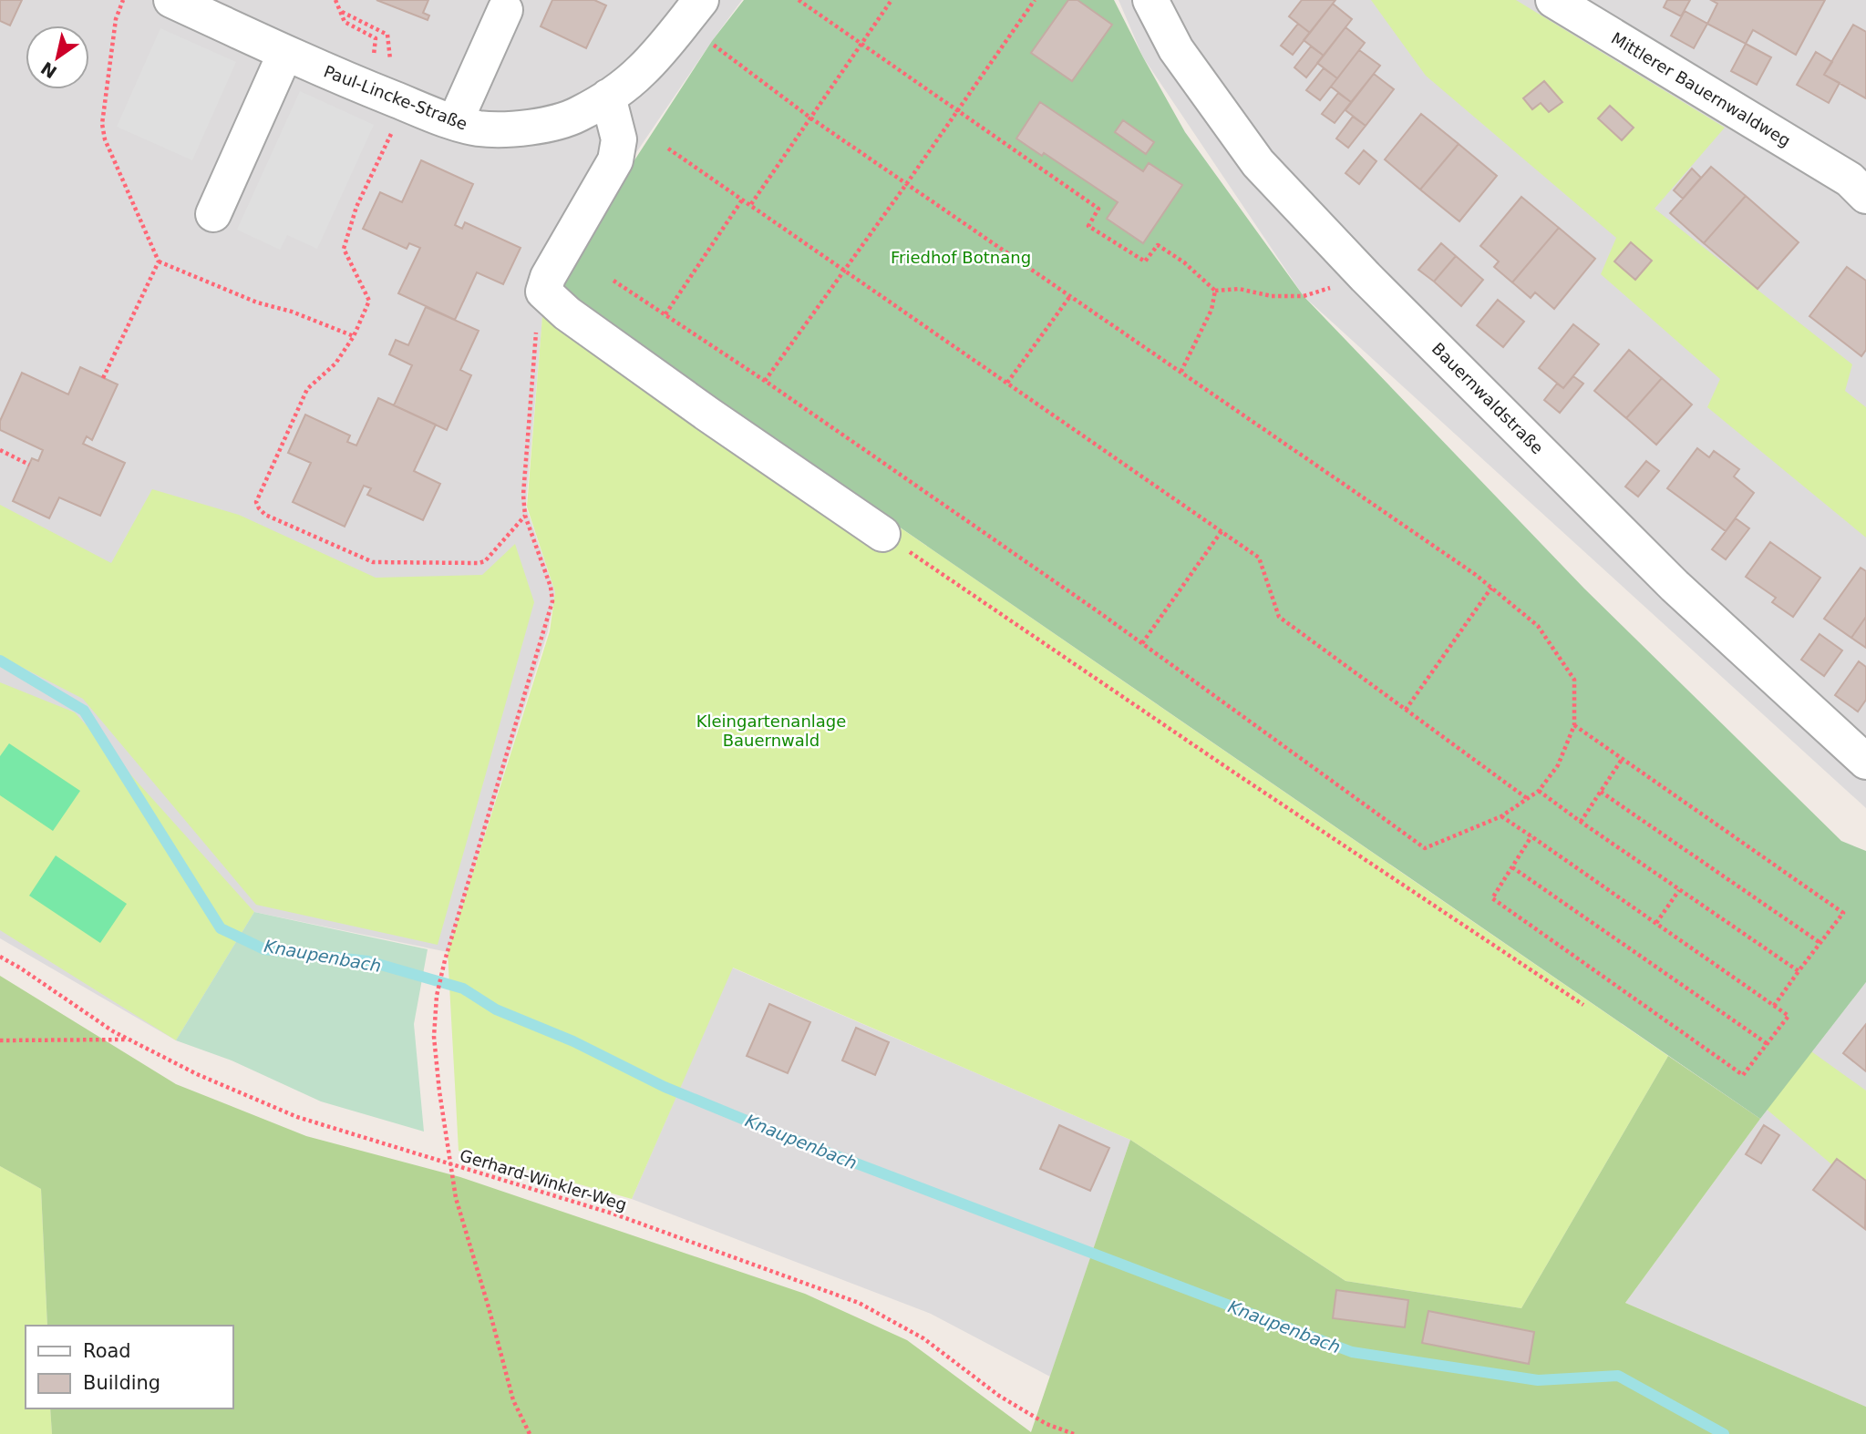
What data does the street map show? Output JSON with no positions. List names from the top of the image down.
{
  "streets": {
    "street": ["Mittlerer Bauernwaldweg", "Paul-Lincke-Straße", "Bauernwaldstraße"],
    "path": ["Gerhard-Winkler-Weg"]
  },
  "water": ["Knaupenbach"],
  "parks": ["Friedhof Botnang", "Kleingartenanlage Bauernwald"],
  "legend": ["Road", "Building"],
  "north": "bottom left"
}
